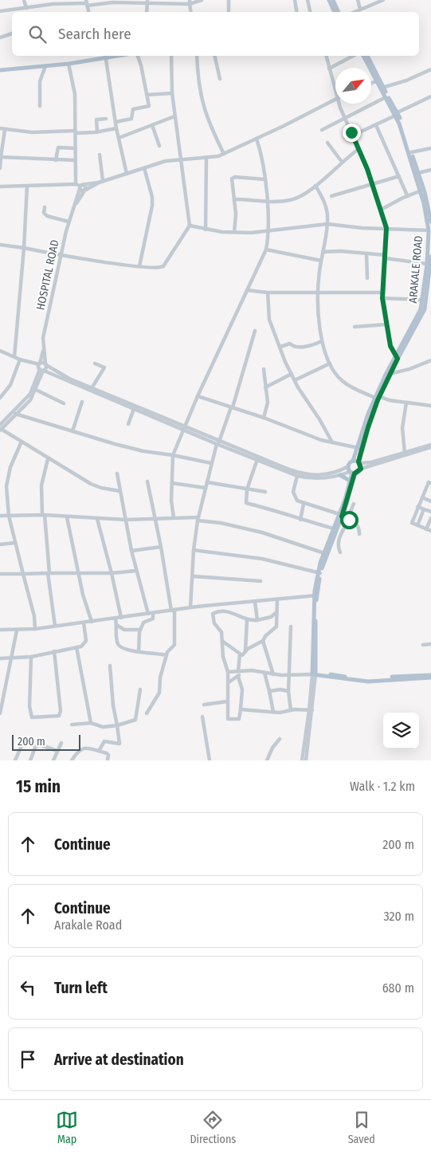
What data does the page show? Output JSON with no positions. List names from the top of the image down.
{
  "streets": {
    "main road": ["ARAKALE ROAD"],
    "street": ["HOSPITAL ROAD"]
  },
  "scale_bar": "200 m",
  "north": "top right",
  "page": {
    "search": "Search here",
    "scale": "200 m",
    "heading": ["15 min", "Walk · 1.2 km"],
    "list": [
      ["Continue", "200 m"],
      ["Continue", "Arakale Road", "320 m"],
      ["Turn left", "680 m"],
      "Arrive at destination"
    ],
    "nav": ["Map", "Directions", "Saved"]
  }
}
